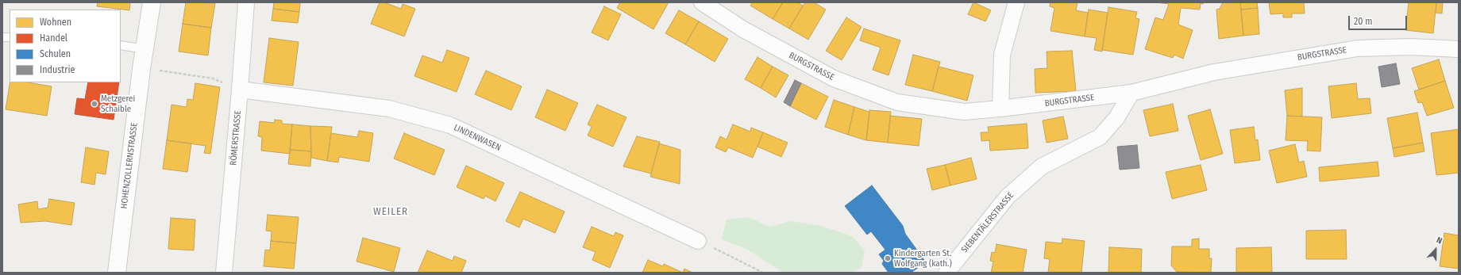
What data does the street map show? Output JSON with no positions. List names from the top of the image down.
{
  "streets": {
    "main road": ["HOHENZOLLERNSTRASSE"],
    "street": [
      "BURGSTRASSE",
      "RÖMERSTRASSE",
      "LINDENWASEN",
      "SIEBENTÄLERSTRASSE"
    ]
  },
  "crossings": [
    ["BURGSTRASSE", "SIEBENTÄLERSTRASSE"],
    ["RÖMERSTRASSE", "LINDENWASEN"]
  ],
  "districts": ["WEILER"],
  "places": ["Metzgerei Schaible", "Kindergarten St. Wolfgang (kath.)"],
  "legend": [
    "Wohnen",
    "Handel",
    "Schulen",
    "Industrie"
  ],
  "scale_bar": "20 m",
  "north": "top"
}
